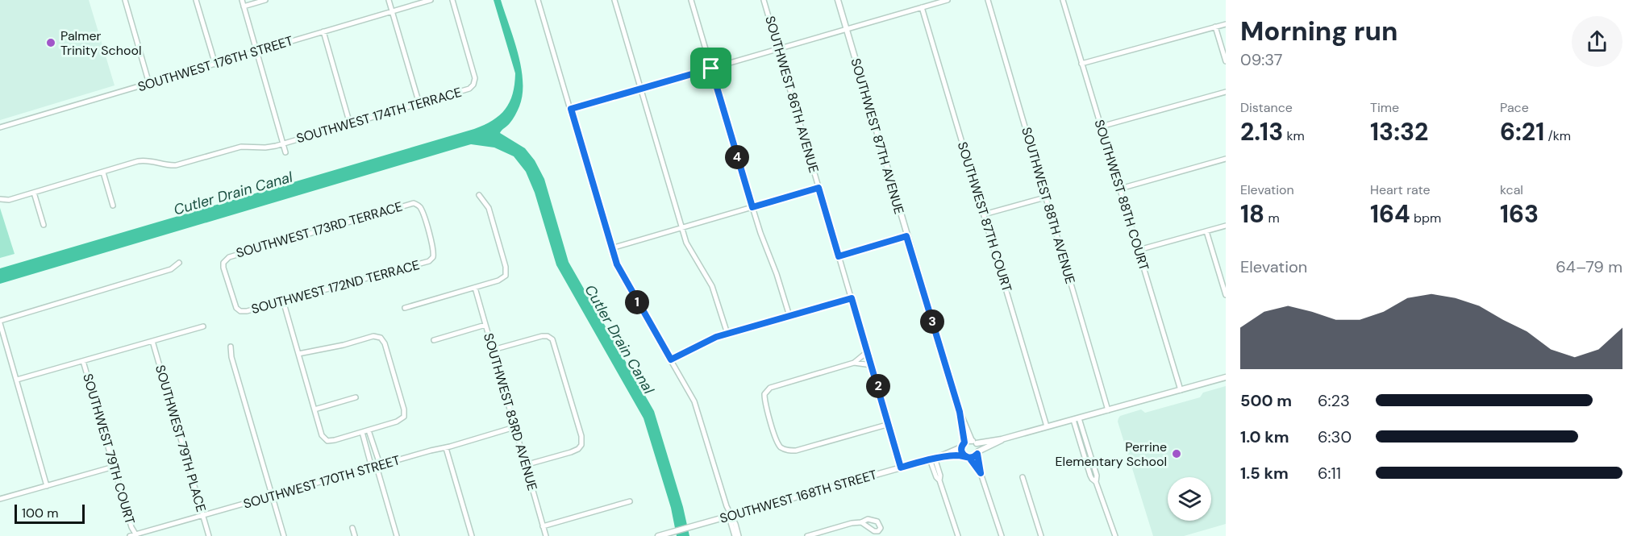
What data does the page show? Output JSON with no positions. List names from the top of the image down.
{
  "streets": {
    "street": [
      "SOUTHWEST 176TH STREET",
      "SOUTHWEST 86TH AVENUE",
      "SOUTHWEST 174TH TERRACE",
      "SOUTHWEST 87TH AVENUE",
      "SOUTHWEST 88TH COURT",
      "SOUTHWEST 88TH AVENUE",
      "SOUTHWEST 87TH COURT",
      "SOUTHWEST 173RD TERRACE",
      "SOUTHWEST 172ND TERRACE",
      "SOUTHWEST 83RD AVENUE",
      "SOUTHWEST 79TH PLACE",
      "SOUTHWEST 79TH COURT",
      "SOUTHWEST 170TH STREET",
      "SOUTHWEST 168TH STREET"
    ]
  },
  "crossings": [
    ["SOUTHWEST 86TH AVENUE", "SOUTHWEST 168TH STREET"],
    ["SOUTHWEST 87TH AVENUE", "SOUTHWEST 168TH STREET"],
    ["SOUTHWEST 173RD TERRACE", "SOUTHWEST 172ND TERRACE"],
    ["SOUTHWEST 83RD AVENUE", "SOUTHWEST 170TH STREET"],
    ["SOUTHWEST 79TH PLACE", "SOUTHWEST 170TH STREET"],
    ["SOUTHWEST 79TH COURT", "SOUTHWEST 170TH STREET"]
  ],
  "water": ["Cutler Drain Canal"],
  "places": ["Palmer Trinity School", "Perrine Elementary School"],
  "scale_bar": "100 m",
  "page": {
    "heading": ["Morning run", "09:37"],
    "stats": [
      ["Distance", "2.13 km"],
      ["Time", "13:32"],
      ["Pace", "6:21 /km"],
      ["Elevation", "18 m"],
      ["Heart rate", "164 bpm"],
      ["kcal", "163"]
    ],
    "pins": [
      "4",
      "1",
      "3",
      "2"
    ],
    "chart": ["Elevation", "64–79 m"],
    "list": [
      {
        "name": "500 m",
        "note": "6:23"
      },
      {
        "name": "1.0 km",
        "note": "6:30"
      },
      {
        "name": "1.5 km",
        "note": "6:11"
      }
    ],
    "scale": "100 m"
  }
}
